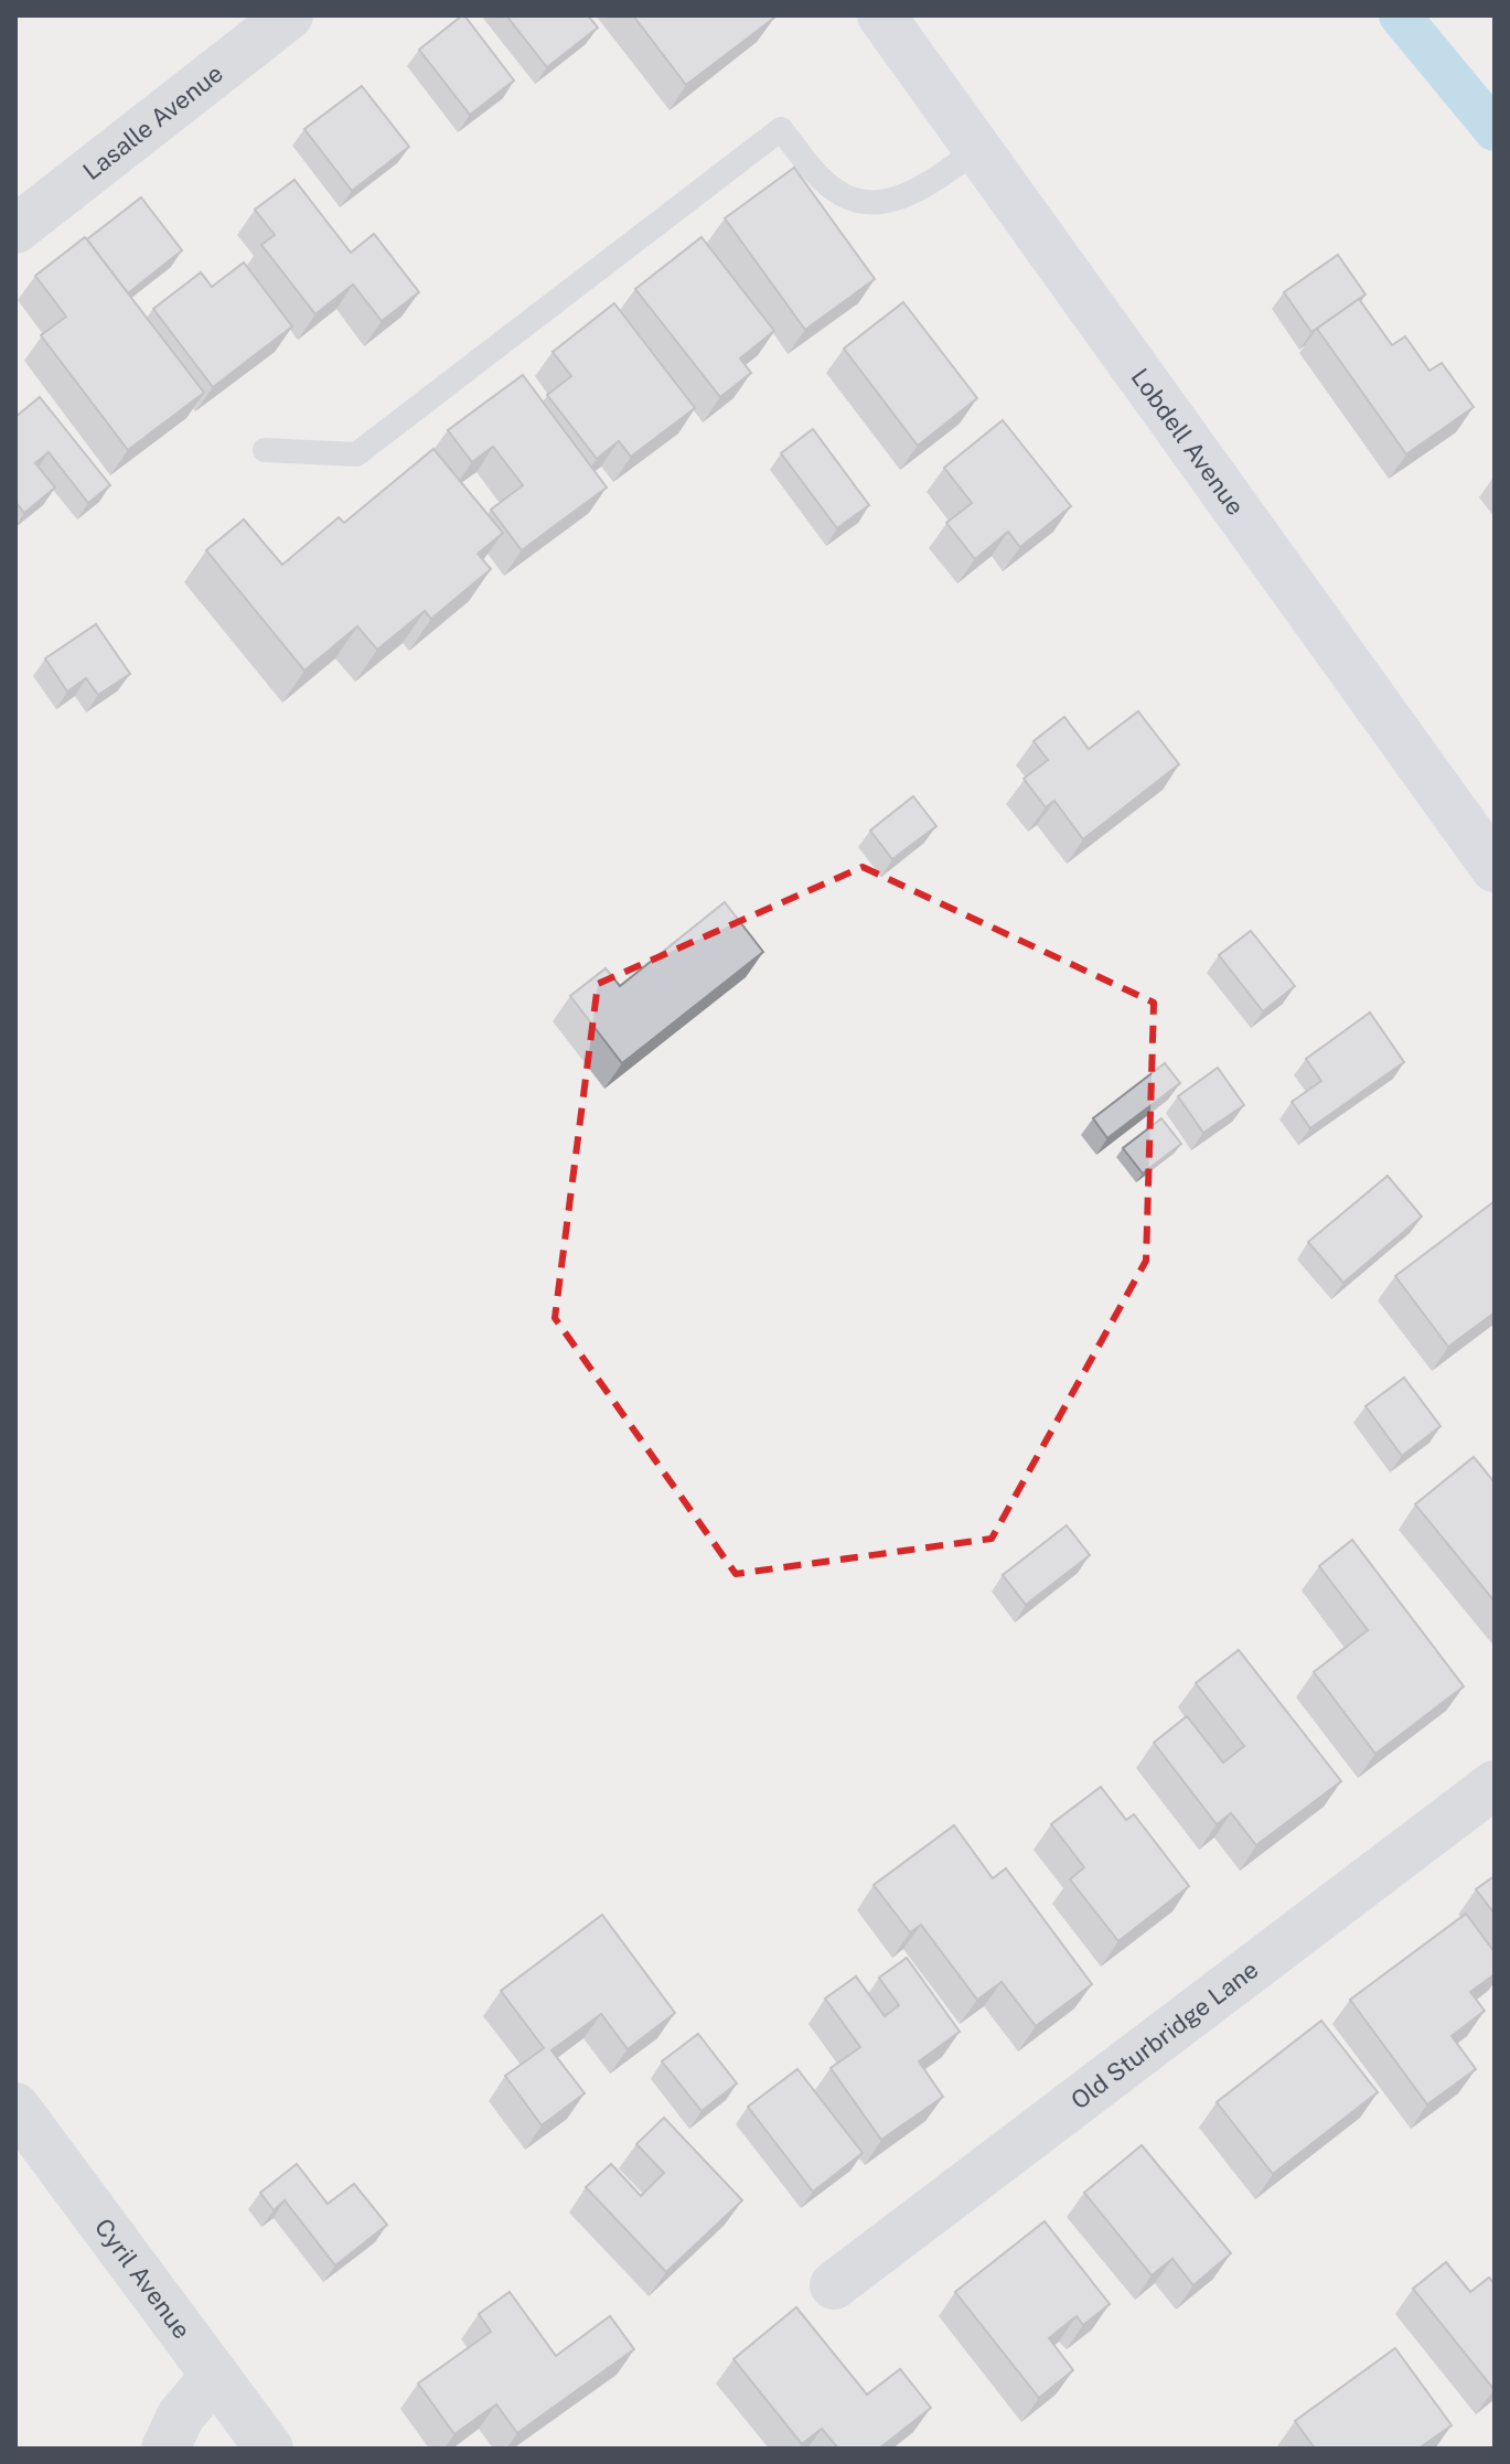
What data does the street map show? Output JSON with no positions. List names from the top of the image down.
{
  "streets": {
    "main road": ["Lobdell Avenue"],
    "street": ["Lasalle Avenue", "Old Sturbridge Lane", "Cyril Avenue"]
  }
}
